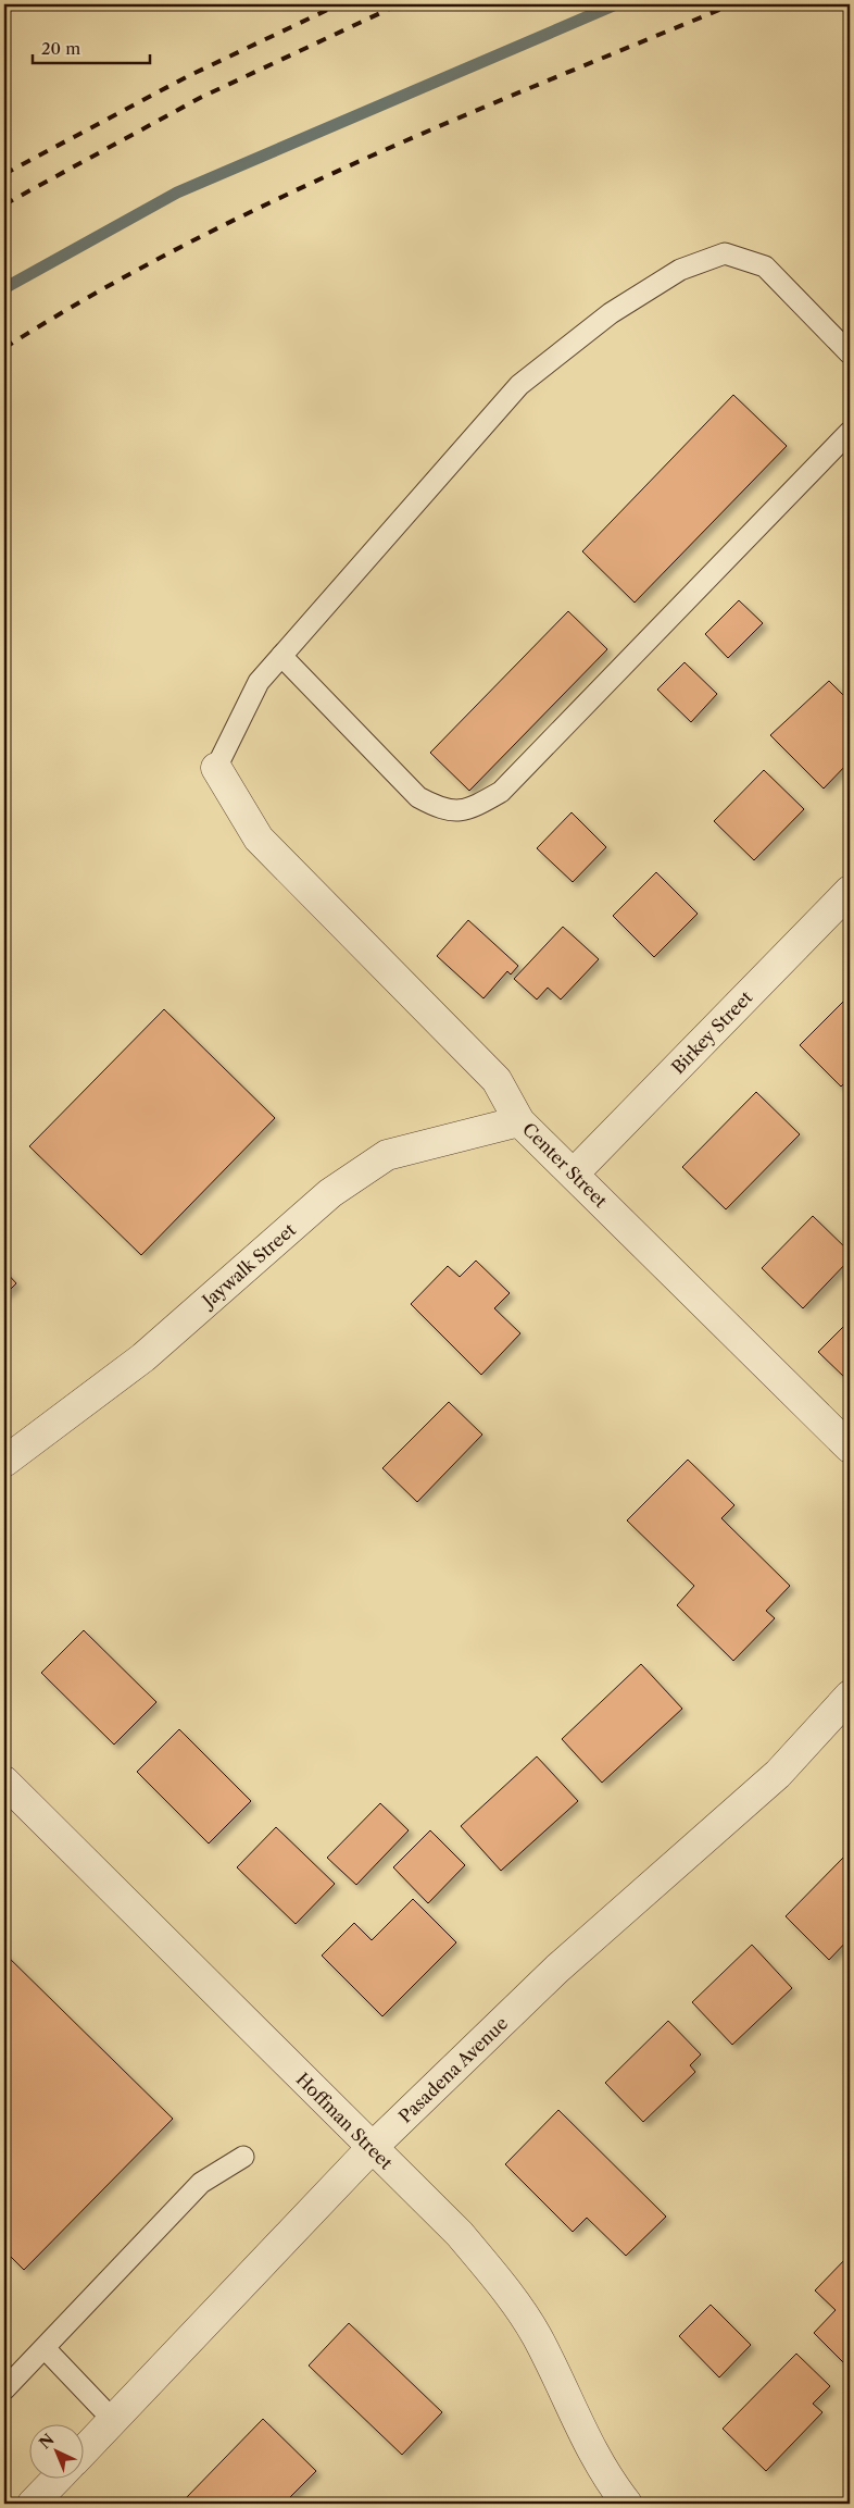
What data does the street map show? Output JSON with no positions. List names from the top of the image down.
{
  "streets": {
    "street": [
      "Birkey Street",
      "Center Street",
      "Jaywalk Street",
      "Pasadena Avenue",
      "Hoffman Street"
    ]
  },
  "crossings": [
    ["Birkey Street", "Center Street"],
    ["Center Street", "Jaywalk Street"],
    ["Pasadena Avenue", "Hoffman Street"]
  ],
  "scale_bar": "20 m",
  "north": "top left"
}
